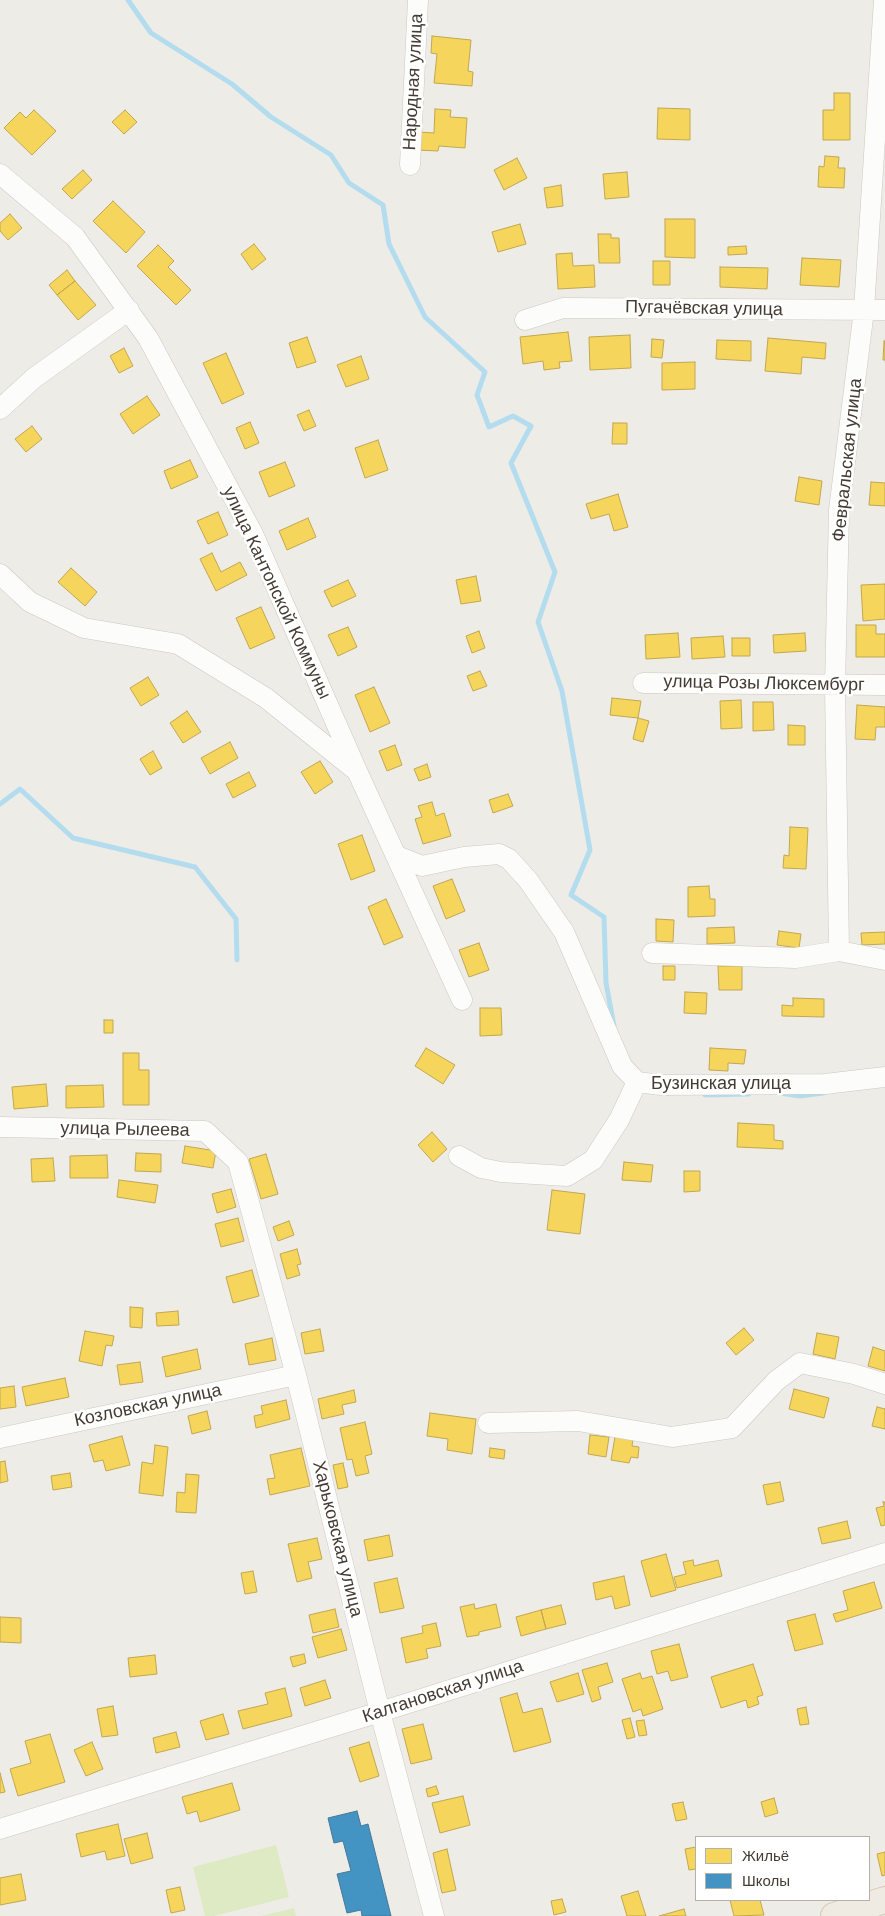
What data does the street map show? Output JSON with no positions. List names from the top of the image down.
{
  "streets": {
    "street": [
      "Народная улица",
      "Пугачёвская улица",
      "Февральская улица",
      "улица Кантонской Коммуны",
      "улица Розы Люксембург",
      "Бузинская улица",
      "улица Рылеева",
      "Козловская улица",
      "Харьковская улица",
      "Калгановская улица"
    ]
  },
  "crossings": [
    ["Пугачёвская улица", "Февральская улица"],
    ["Февральская улица", "улица Розы Люксембург"],
    ["улица Рылеева", "Харьковская улица"],
    ["Козловская улица", "Харьковская улица"],
    ["Харьковская улица", "Калгановская улица"]
  ],
  "legend": ["Жильё", "Школы"]
}
